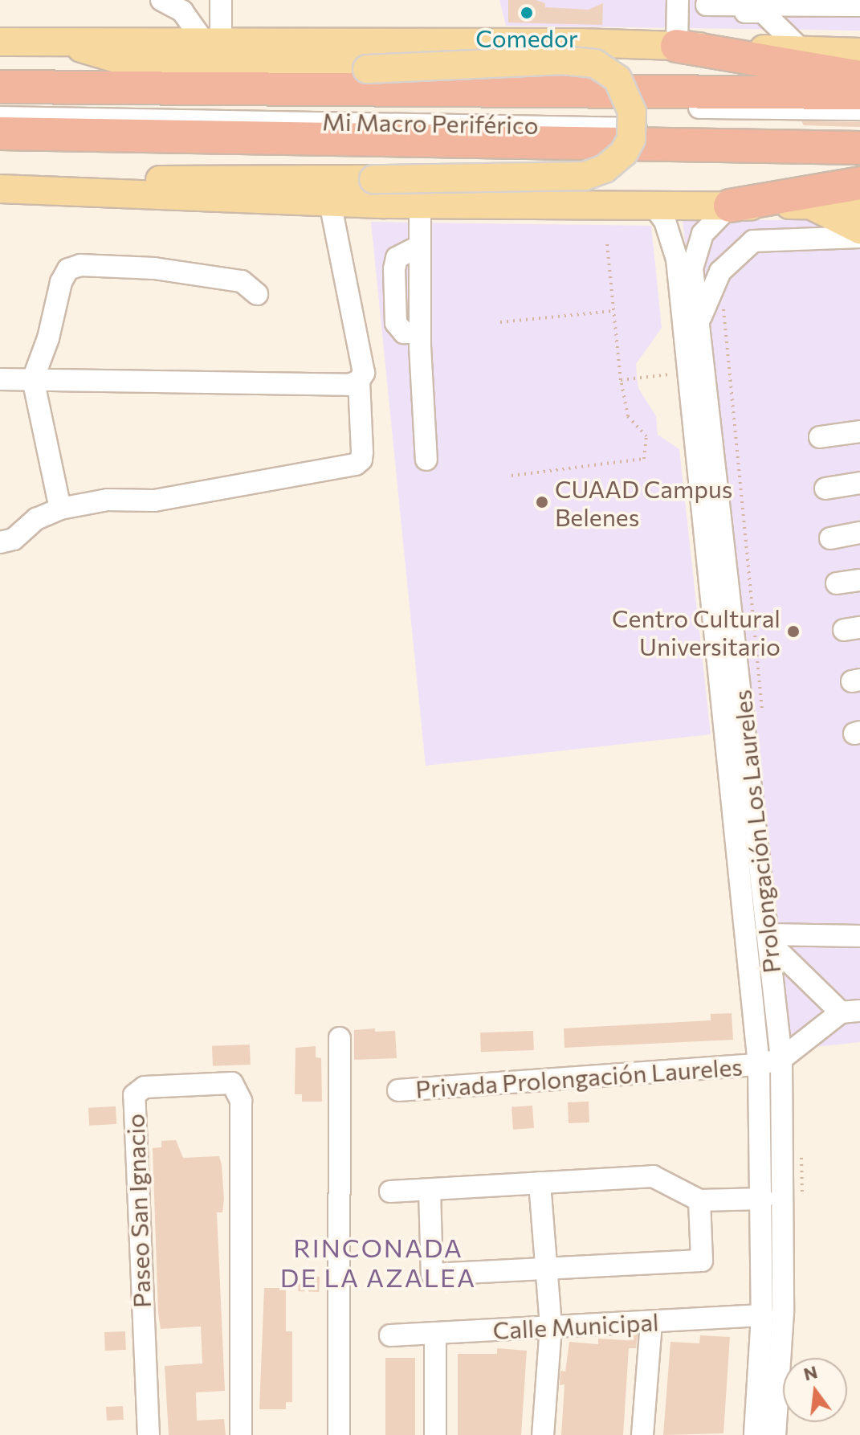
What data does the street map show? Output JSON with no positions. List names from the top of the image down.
{
  "streets": {
    "street": [
      "Mi Macro Periférico",
      "Prolongación Los Laureles",
      "Privada Prolongación Laureles",
      "Paseo San Ignacio",
      "Calle Municipal"
    ]
  },
  "crossings": [
    ["Prolongación Los Laureles", "Privada Prolongación Laureles"],
    ["Prolongación Los Laureles", "Calle Municipal"]
  ],
  "districts": ["RINCONADA DE LA AZALEA"],
  "places": ["Comedor", "CUAAD Campus Belenes", "Centro Cultural Universitario"],
  "north": "top"
}
